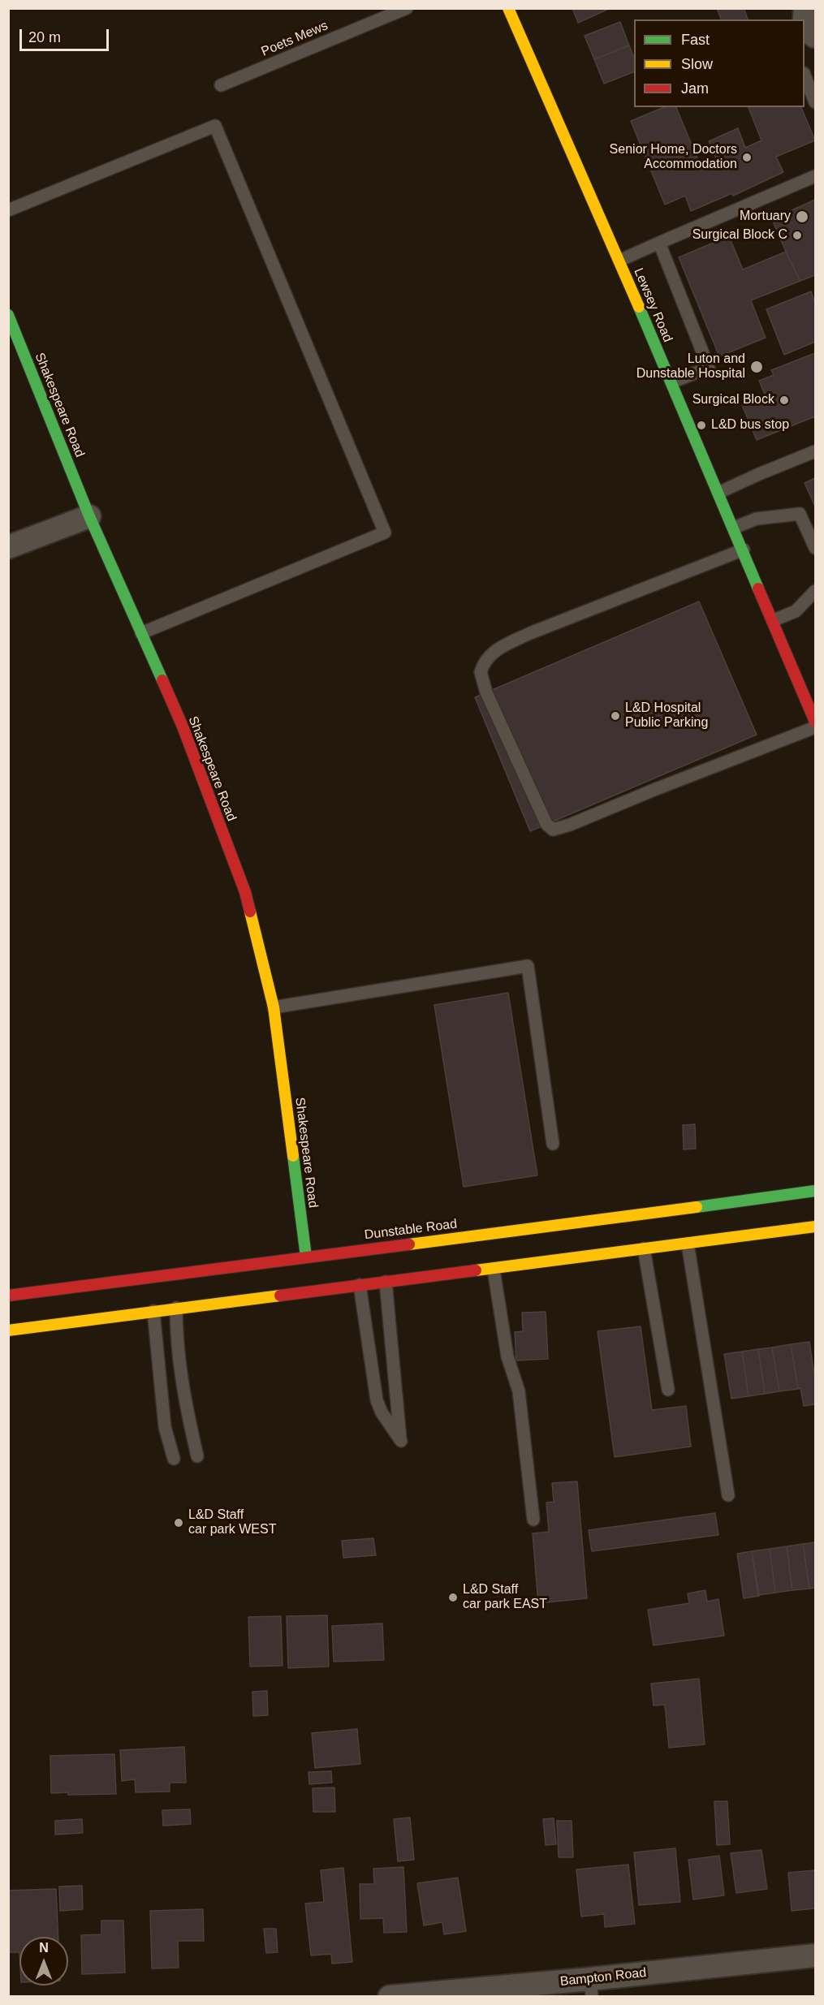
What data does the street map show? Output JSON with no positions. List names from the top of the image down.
{
  "streets": {
    "street": [
      "Lewsey Road",
      "Shakespeare Road",
      "Dunstable Road",
      "Bampton Road"
    ],
    "lane": ["Poets Mews"]
  },
  "crossings": [
    ["Shakespeare Road", "Dunstable Road"]
  ],
  "places": [
    "Senior Home, Doctors Accommodation",
    "Mortuary",
    "Surgical Block C",
    "Luton and Dunstable Hospital",
    "Surgical Block",
    "L&D bus stop",
    "L&D Hospital Public Parking",
    "L&D Staff car park WEST",
    "L&D Staff car park EAST"
  ],
  "legend": ["Fast", "Slow", "Jam"],
  "scale_bar": "20 m",
  "north": "top"
}
